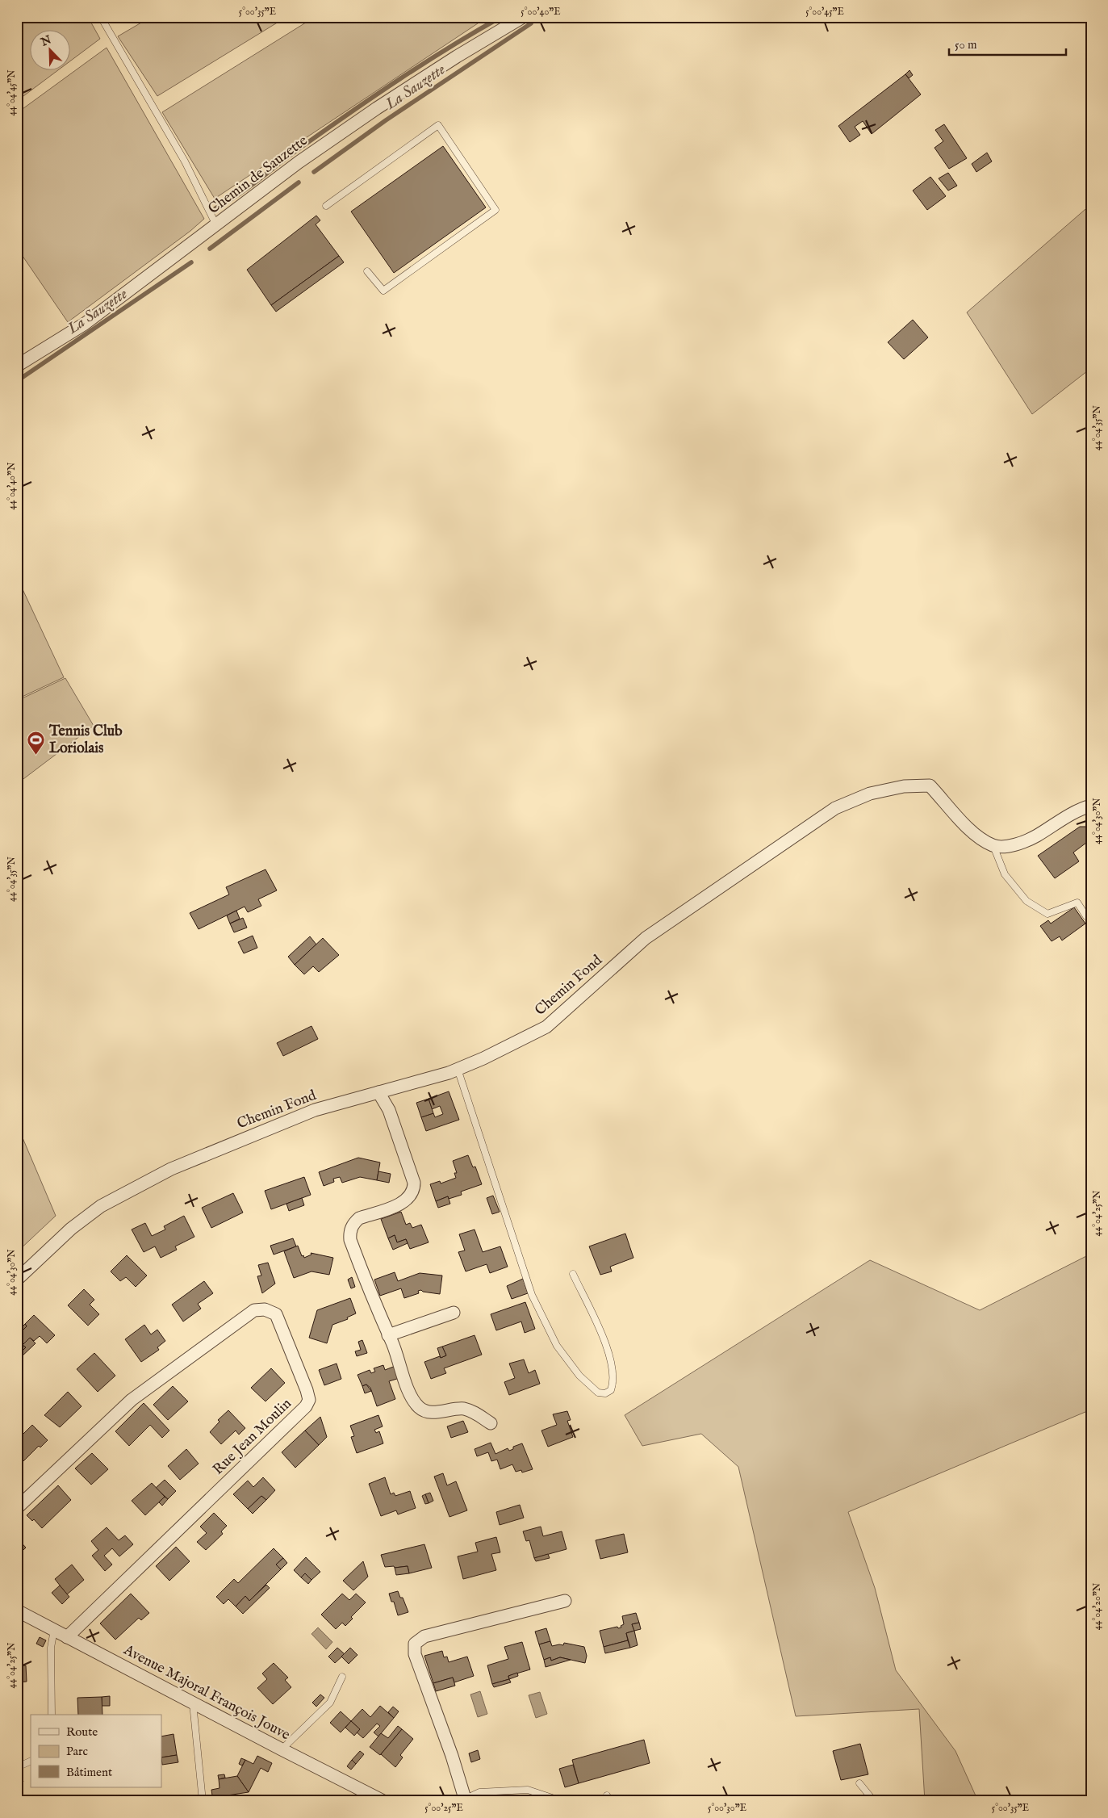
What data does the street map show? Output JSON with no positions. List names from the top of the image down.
{
  "streets": {
    "street": [
      "Chemin de Sauzette",
      "Chemin Fond",
      "Rue Jean Moulin",
      "Avenue Majoral François Jouve"
    ]
  },
  "crossings": [
    ["Rue Jean Moulin", "Avenue Majoral François Jouve"]
  ],
  "water": ["La Sauzette"],
  "places": {
    "sports": ["Tennis Club Loriolais"]
  },
  "legend": ["Route", "Parc", "Bâtiment"],
  "scale_bar": "50 m",
  "north": "top left",
  "coordinates": [
    "5°00'35\"E",
    "5°00'40\"E",
    "5°00'45\"E",
    "44°04'45\"N",
    "44°04'35\"N",
    "44°04'40\"N",
    "44°04'30\"N",
    "44°04'25\"N",
    "44°04'20\"N",
    "5°00'25\"E",
    "5°00'30\"E"
  ]
}
